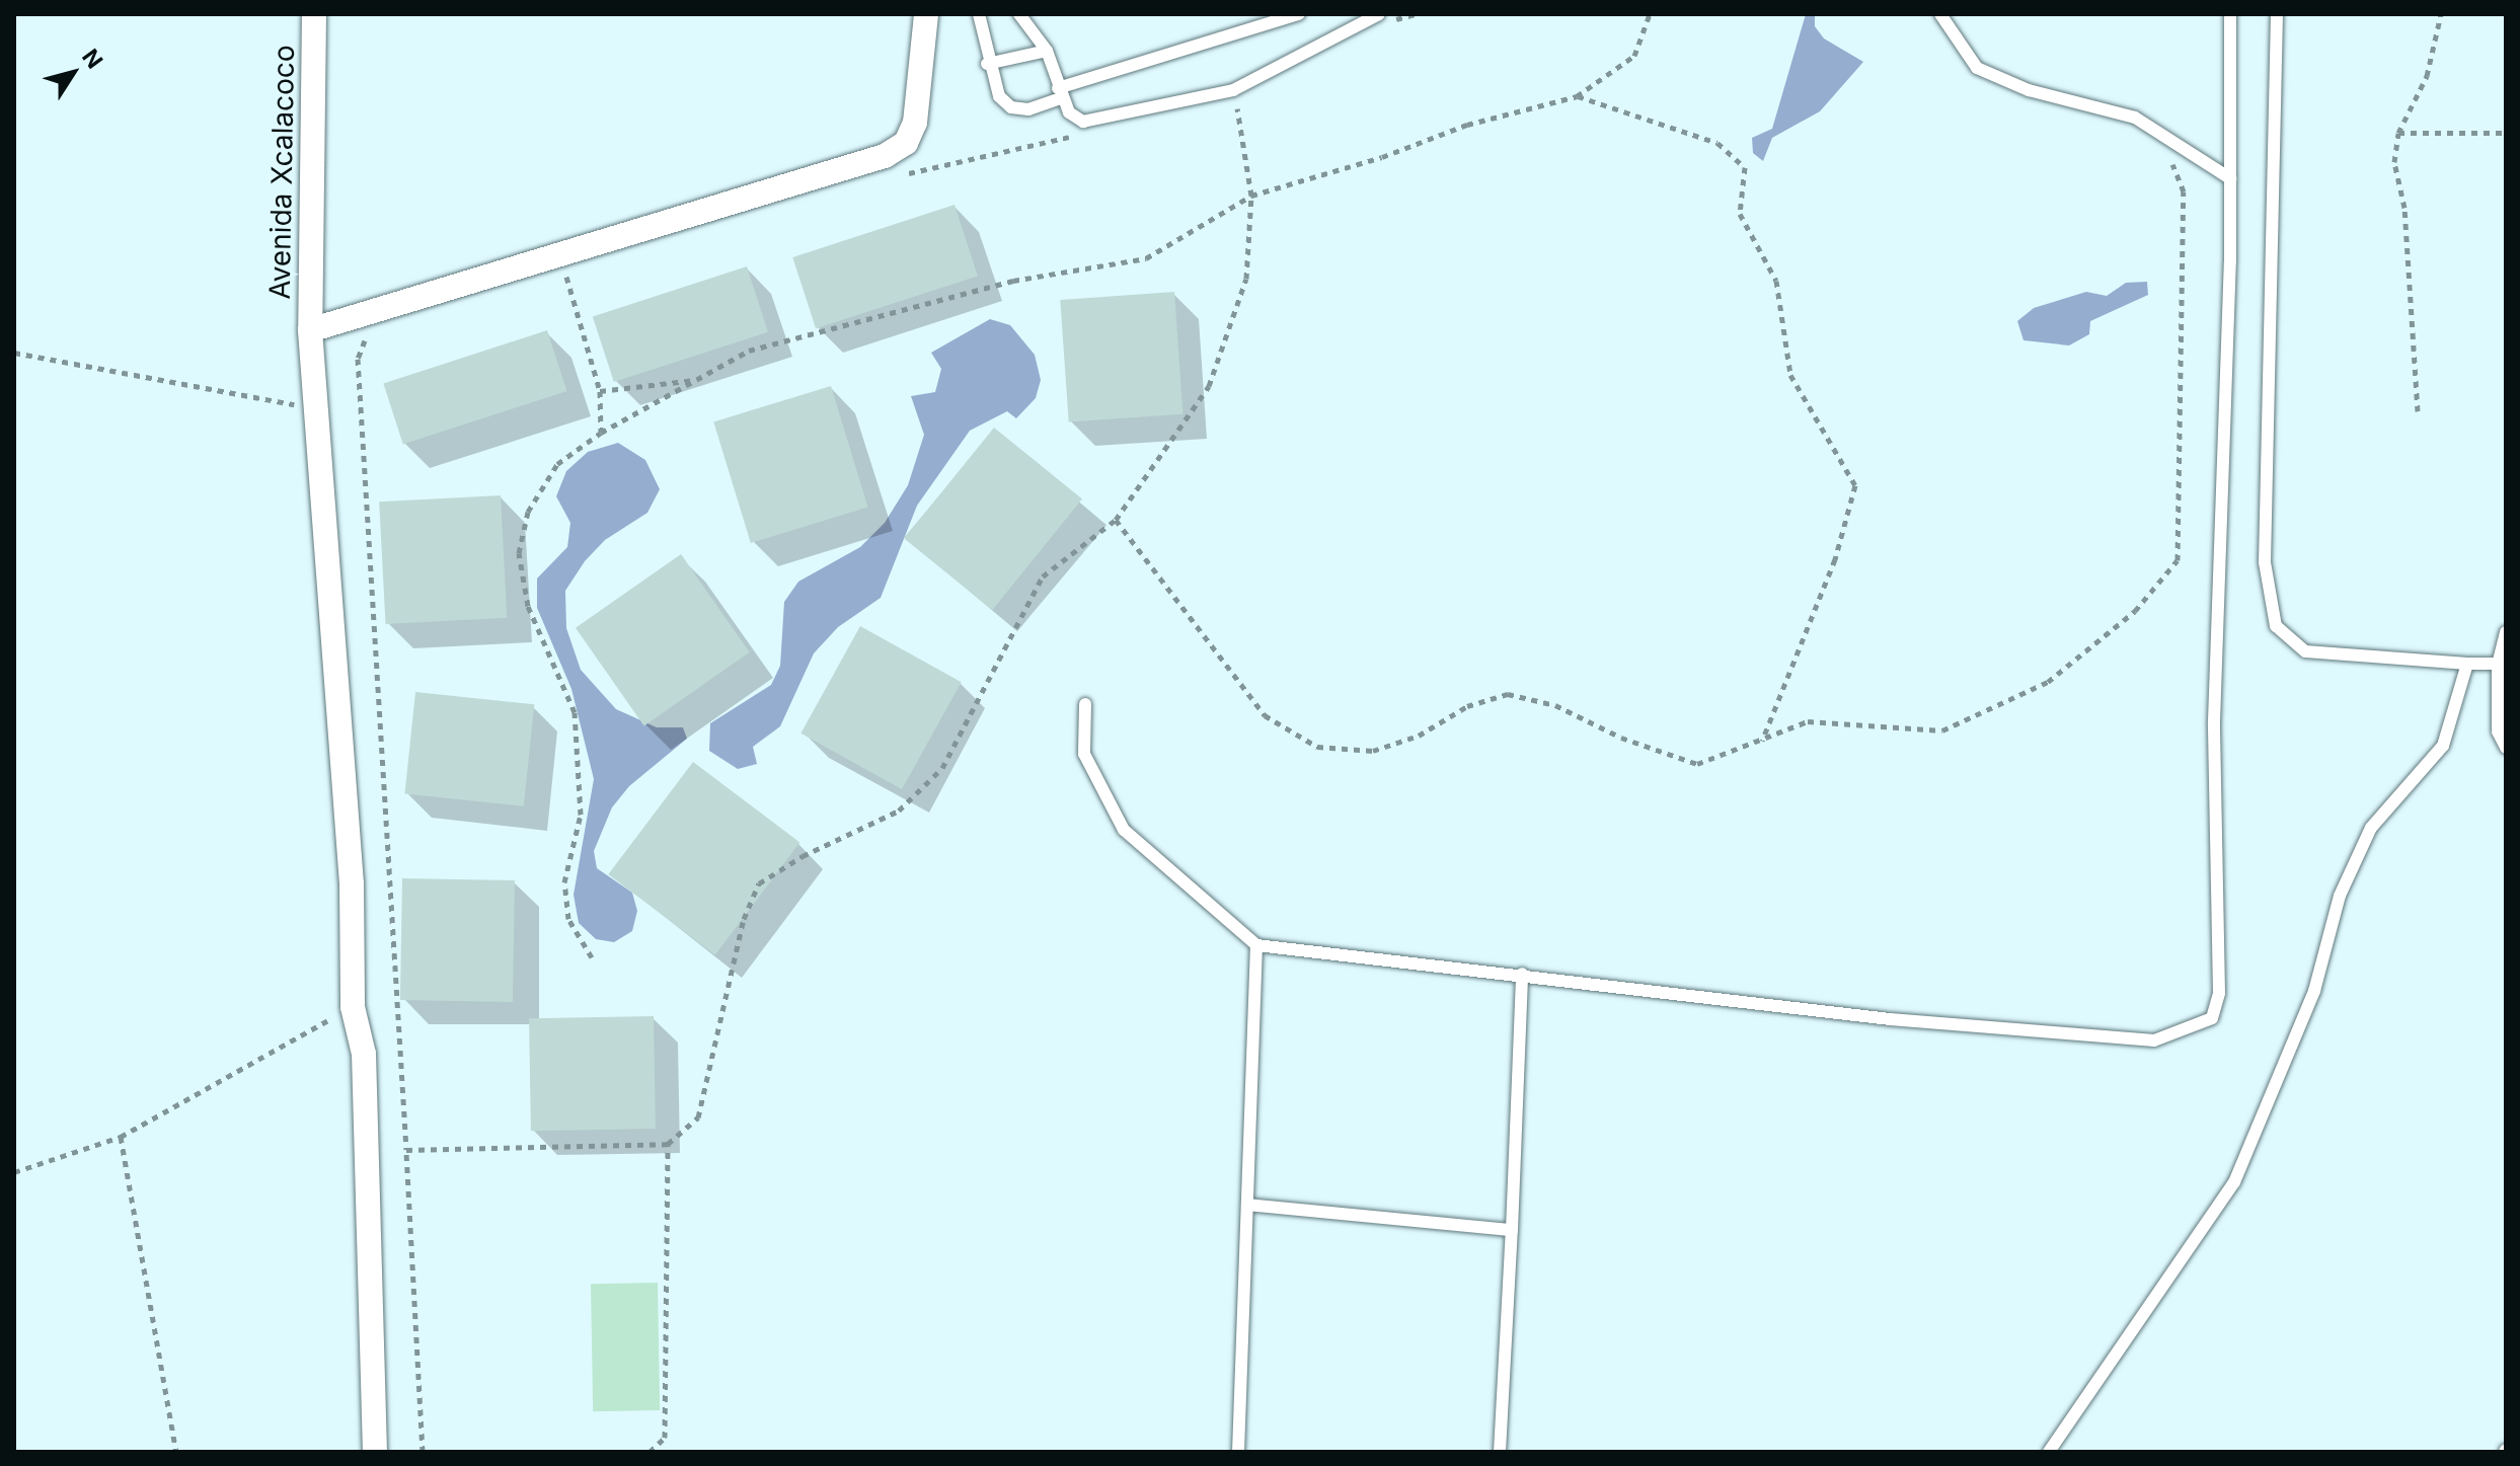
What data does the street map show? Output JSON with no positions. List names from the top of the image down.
{
  "streets": {
    "street": ["Avenida Xcalacoco"]
  },
  "north": "top right"
}
